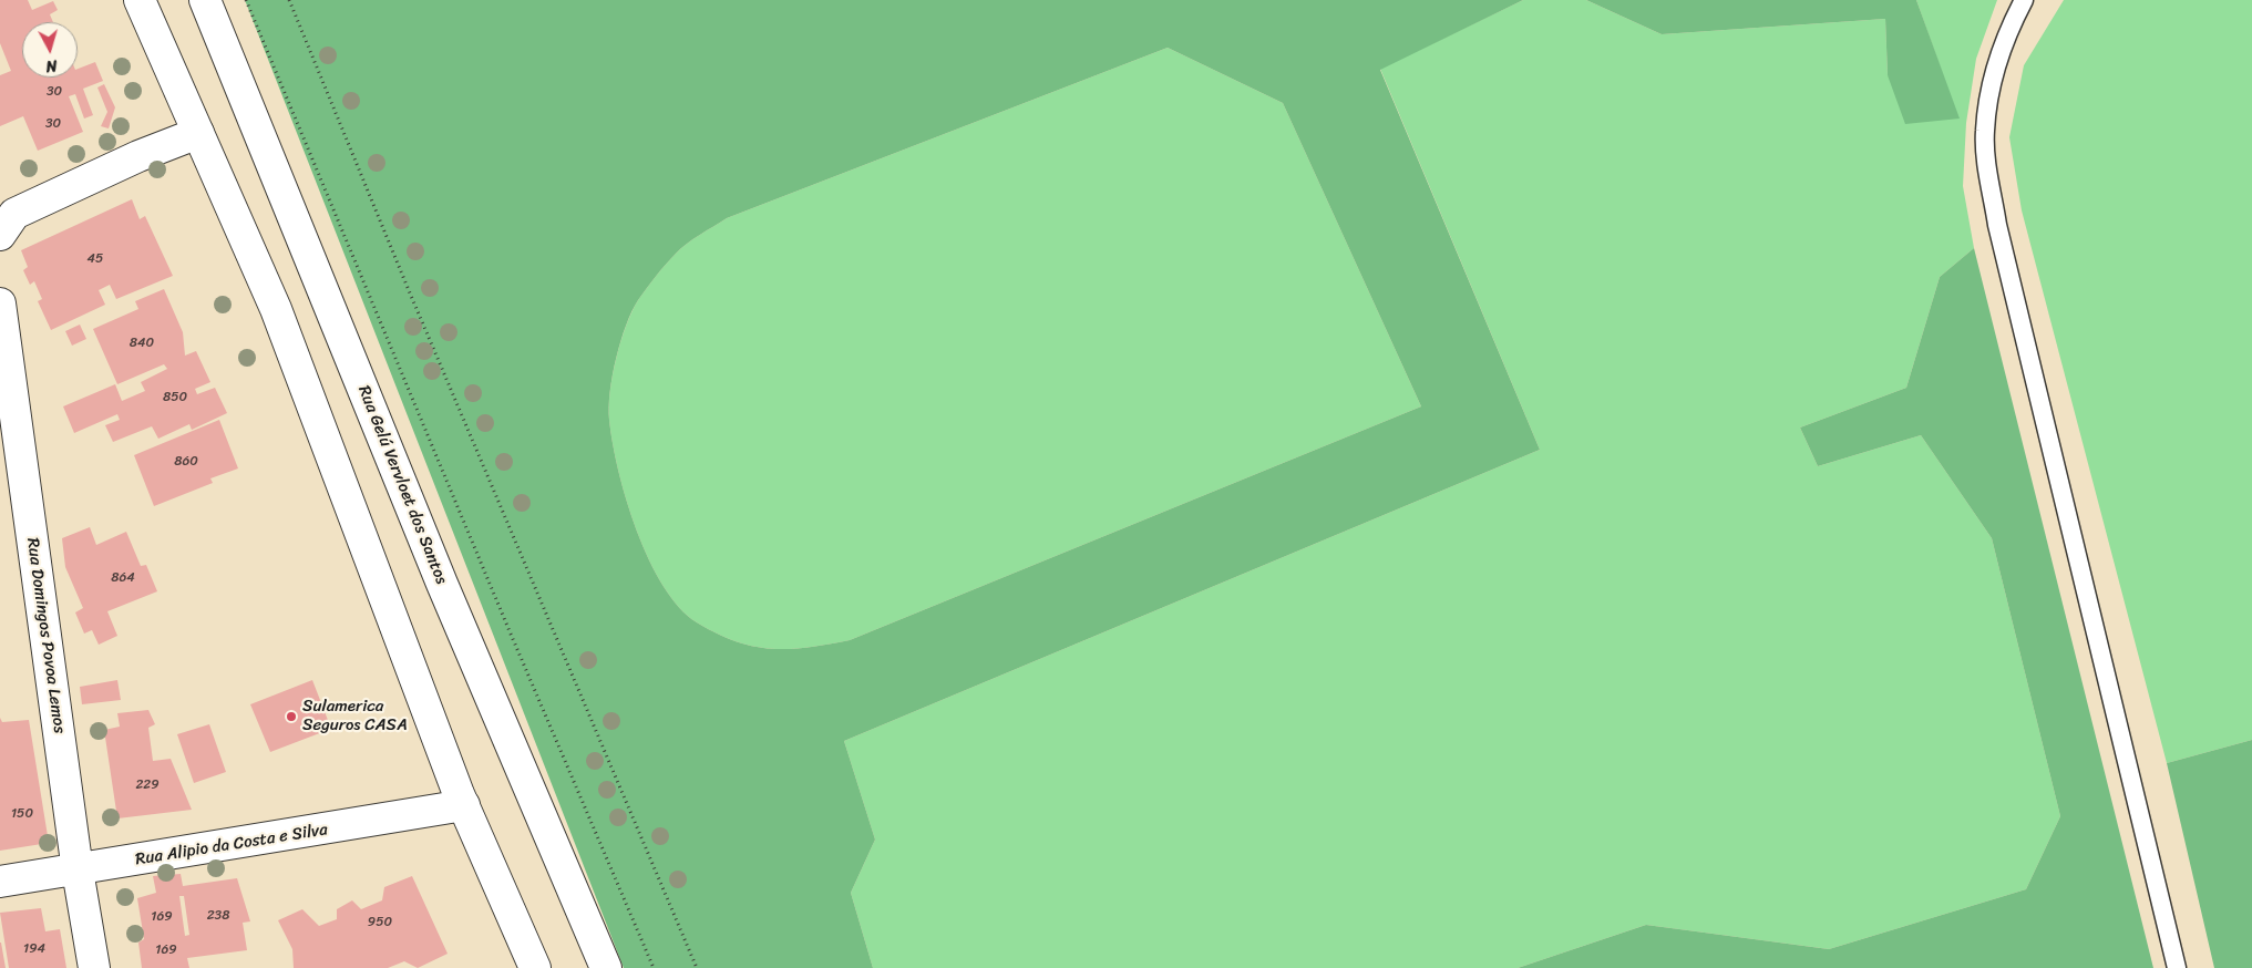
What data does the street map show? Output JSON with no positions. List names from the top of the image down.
{
  "streets": {
    "main road": ["Rua Gelú Vervloet dos Santos", "Rua Domingos Povoa Lemos", "Rua Alipio da Costa e Silva"]
  },
  "crossings": [
    ["Rua Domingos Povoa Lemos", "Rua Alipio da Costa e Silva"]
  ],
  "places": ["Sulamerica Seguros CASA"],
  "house_numbers": [
    "30",
    "30",
    "45",
    "840",
    "850",
    "860",
    "864",
    "229",
    "150",
    "238",
    "169",
    "950",
    "194",
    "169"
  ],
  "north": "bottom"
}
